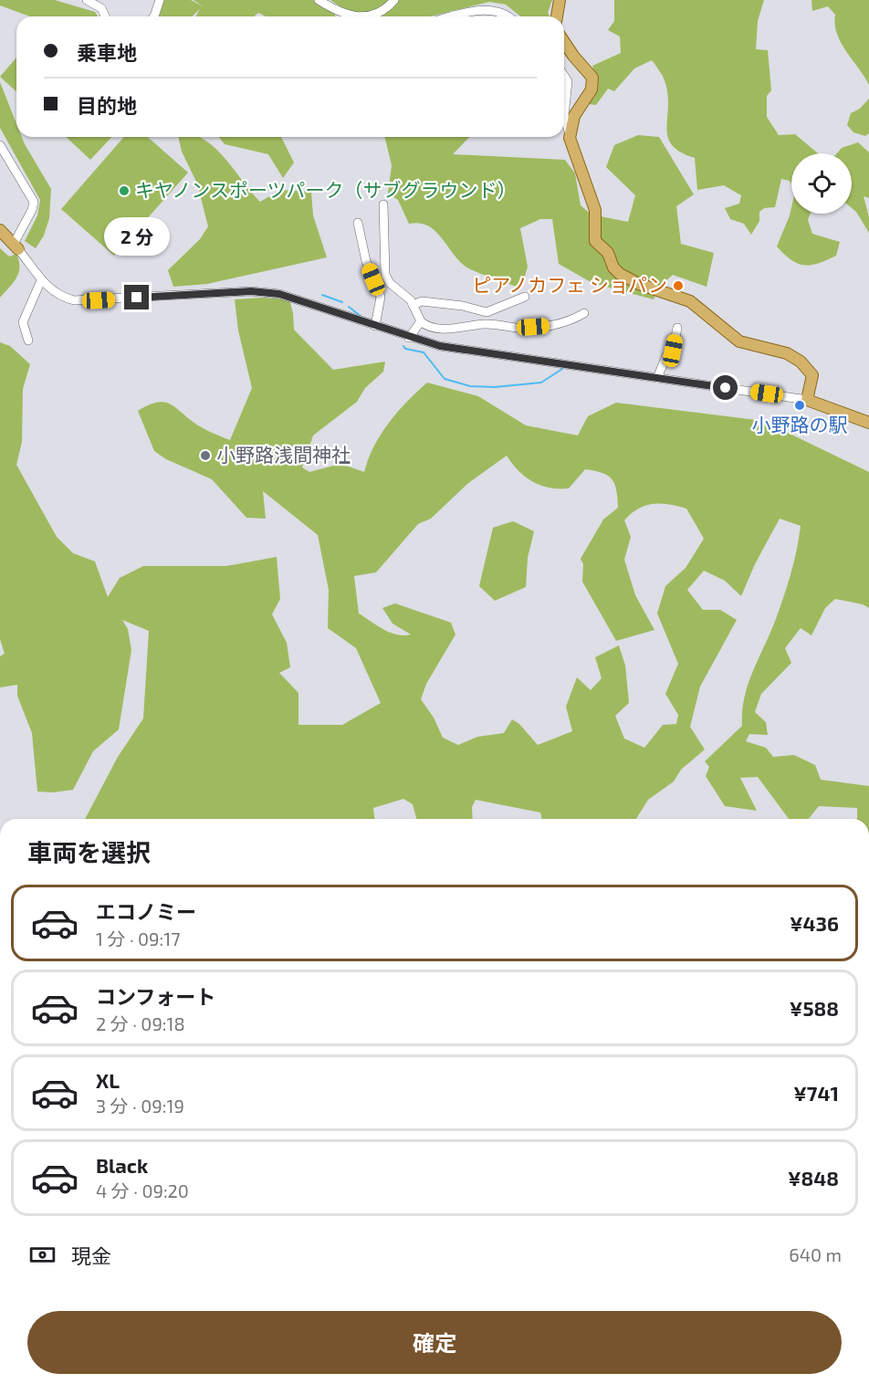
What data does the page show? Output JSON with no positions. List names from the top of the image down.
{
  "places": [
    "キヤノンスポーツパーク（サブグラウンド）",
    "ピアノカフェ ショパン",
    "小野路の駅",
    "小野路浅間神社"
  ],
  "page": {
    "banner": ["乗車地", "目的地"],
    "bubble": "2 分",
    "heading": "車両を選択",
    "list": [
      {
        "name": "エコノミー",
        "note": "1 分 · 09:17",
        "value": "¥436"
      },
      {
        "name": "コンフォート",
        "note": "2 分 · 09:18",
        "value": "¥588"
      },
      {
        "name": "XL",
        "note": "3 分 · 09:19",
        "value": "¥741"
      },
      {
        "name": "Black",
        "note": "4 分 · 09:20",
        "value": "¥848"
      }
    ],
    "pay": ["現金", "640 m"],
    "buttons": "確定"
  }
}
